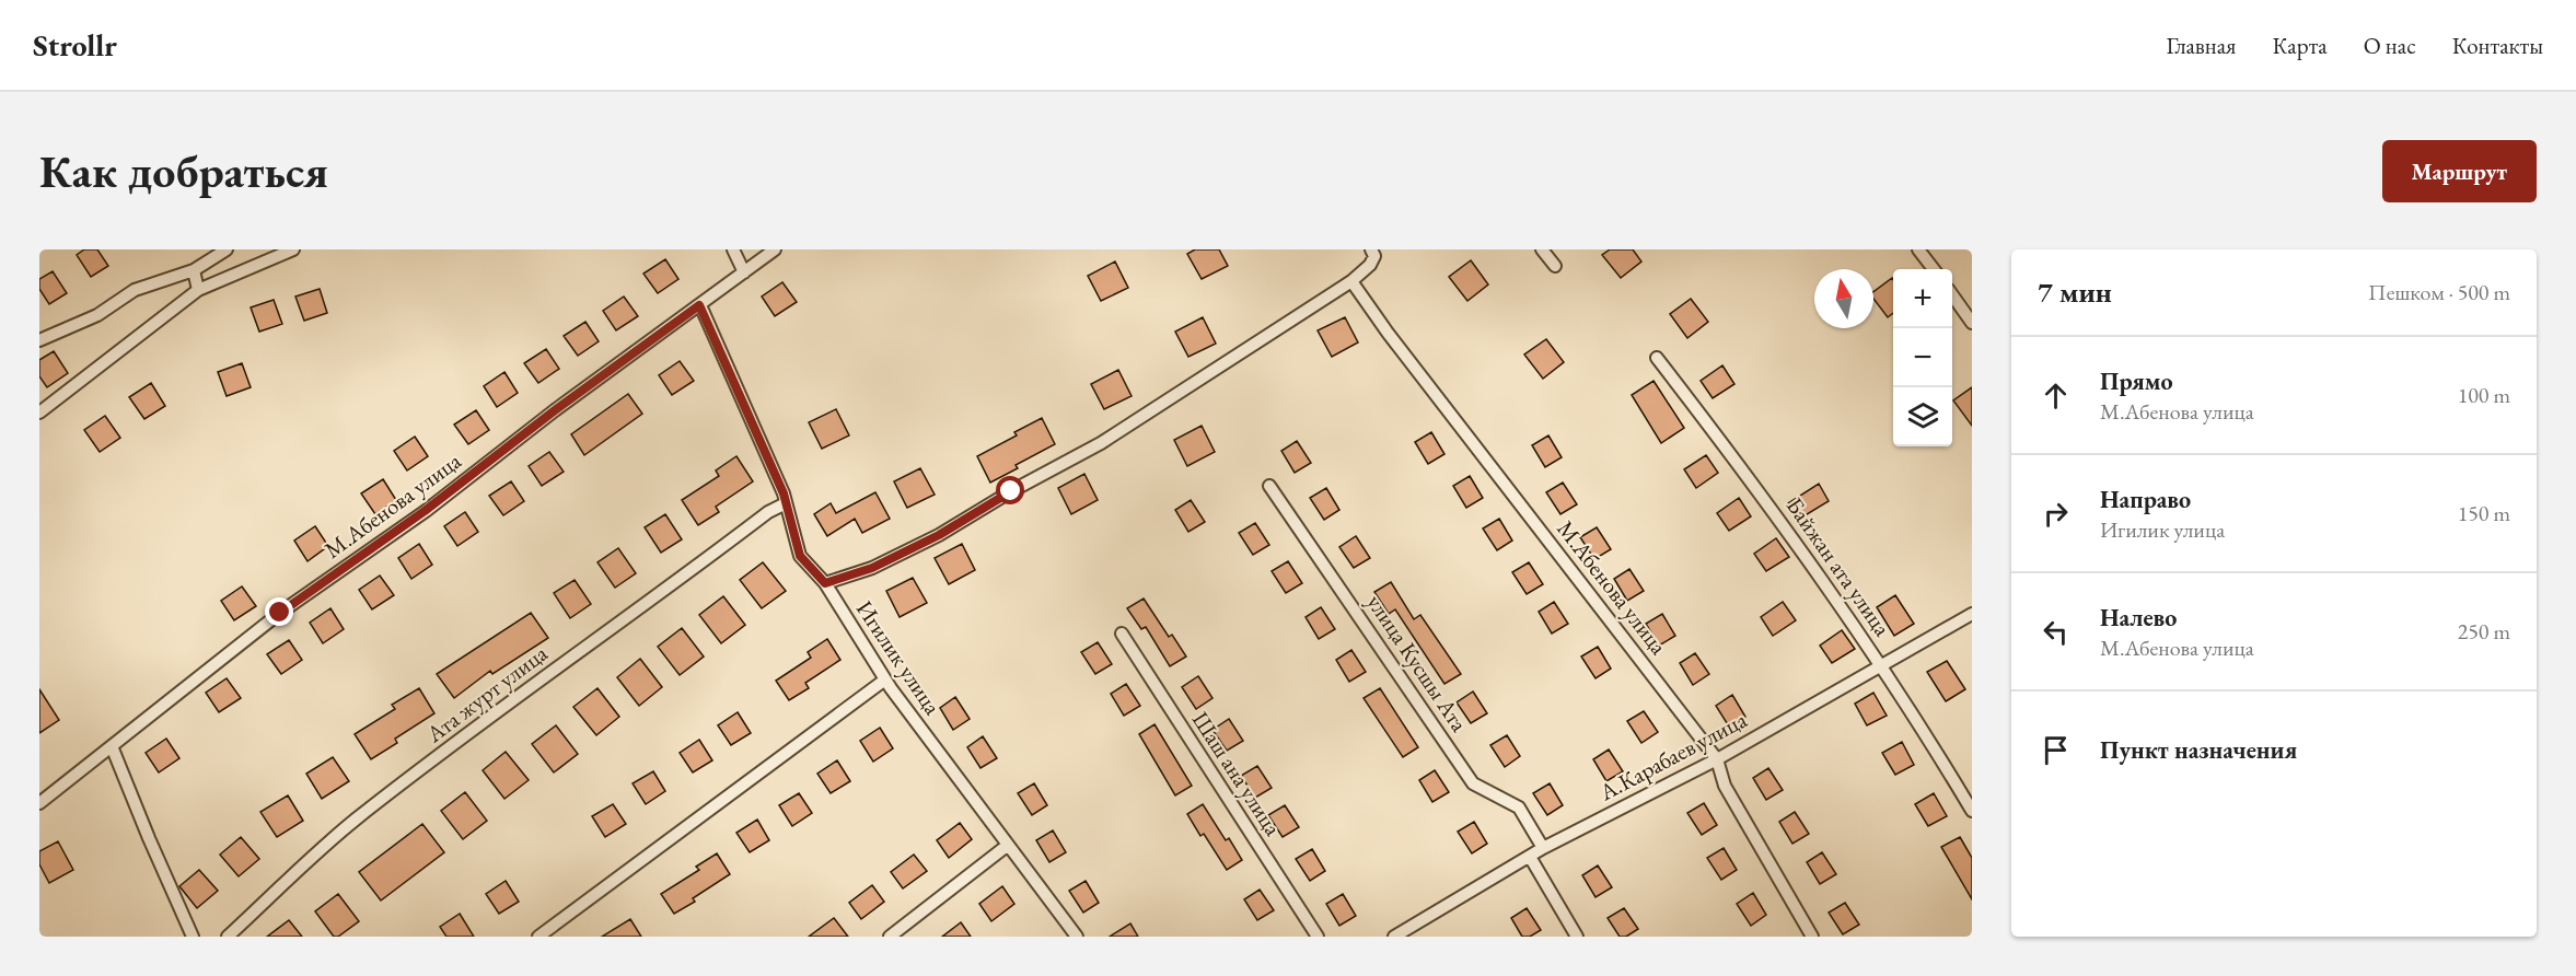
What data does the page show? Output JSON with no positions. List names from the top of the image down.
{
  "streets": {
    "street": [
      "М.Абенова улица",
      "Байжан ата улица",
      "Игилик улица",
      "улица Кусшы Ата",
      "Ата журт улица",
      "А.Карабаев улица",
      "Шаш ана улица"
    ]
  },
  "crossings": [
    ["М.Абенова улица", "Игилик улица"],
    ["М.Абенова улица", "А.Карабаев улица"],
    ["Байжан ата улица", "А.Карабаев улица"],
    ["Игилик улица", "Ата журт улица"],
    ["улица Кусшы Ата", "А.Карабаев улица"]
  ],
  "north": "top",
  "page": {
    "header": "Strollr",
    "nav": [
      "Главная",
      "Карта",
      "О нас",
      "Контакты"
    ],
    "buttons": "Маршрут",
    "title": "Как добраться",
    "heading": ["7 мин", "Пешком · 500 m"],
    "map_buttons": ["+", "−"],
    "list": [
      ["Прямо", "М.Абенова улица", "100 m"],
      ["Направо", "Игилик улица", "150 m"],
      ["Налево", "М.Абенова улица", "250 m"],
      "Пункт назначения"
    ]
  }
}
